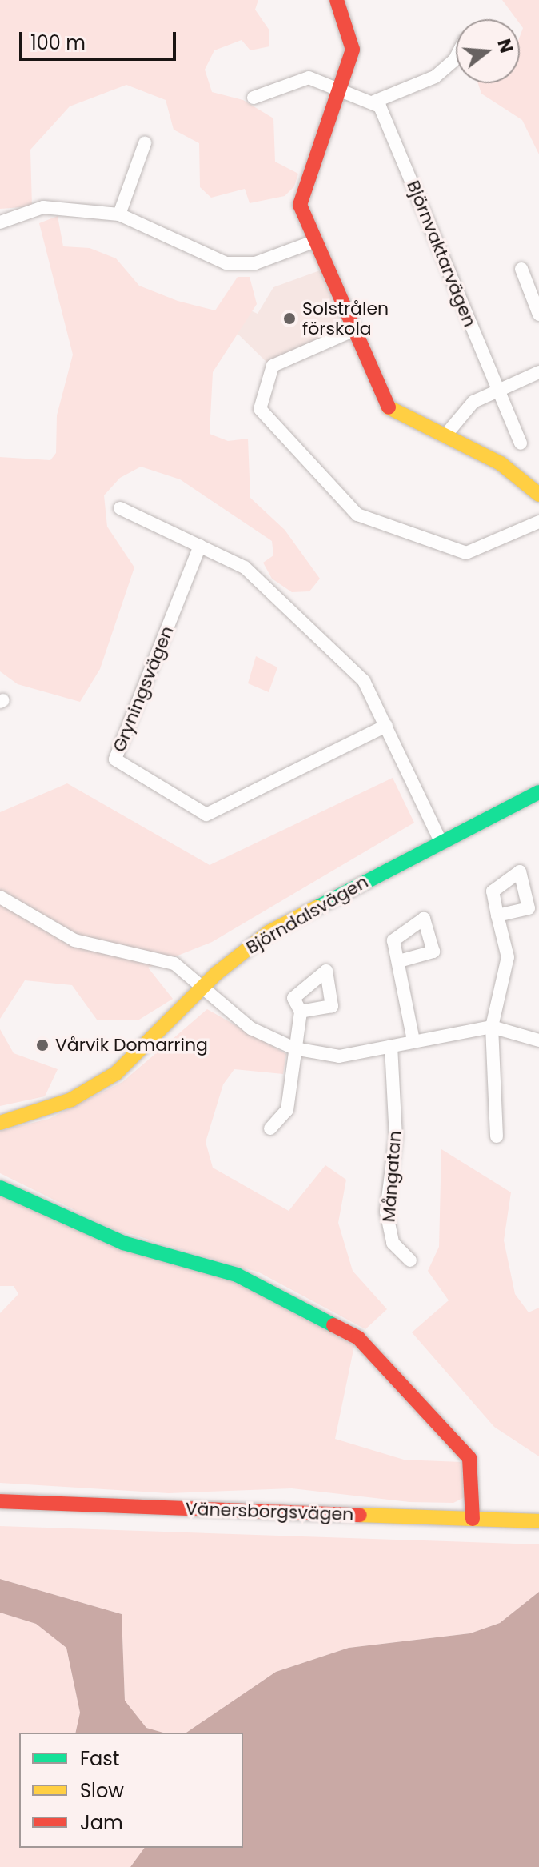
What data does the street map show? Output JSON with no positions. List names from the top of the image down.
{
  "streets": {
    "street": [
      "Björnvaktarvägen",
      "Gryningsvägen",
      "Björndalsvägen",
      "Mångatan",
      "Vänersborgsvägen"
    ]
  },
  "places": ["Solstrålen förskola", "Vårvik Domarring"],
  "legend": ["Fast", "Slow", "Jam"],
  "scale_bar": "100 m",
  "north": "right"
}
